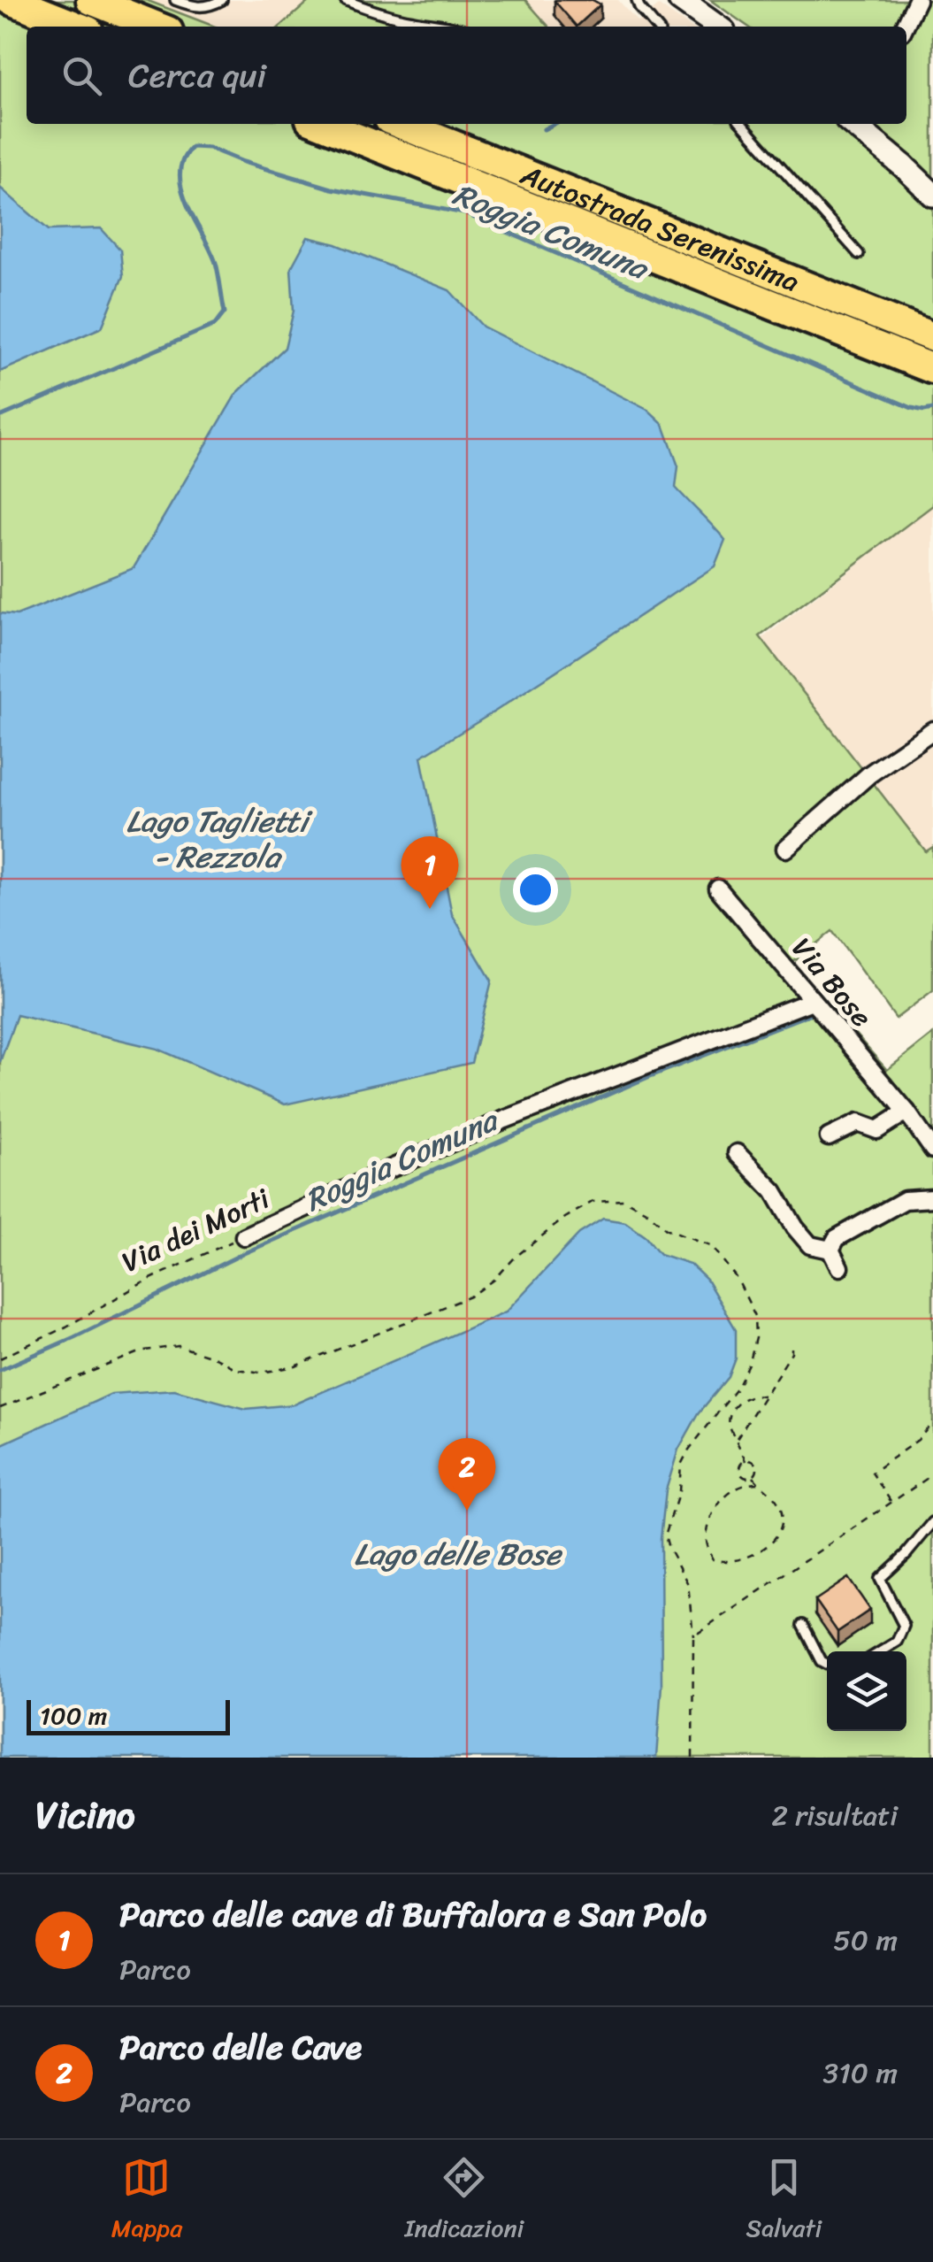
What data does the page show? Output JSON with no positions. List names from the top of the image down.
{
  "streets": {
    "highway": ["Autostrada Serenissima"],
    "street": ["Via Bose", "Via dei Morti"]
  },
  "crossings": [
    ["Via Bose", "Via dei Morti"]
  ],
  "water": ["Roggia Comuna", "Lago Taglietti - Rezzola", "Lago delle Bose"],
  "scale_bar": "100 m",
  "page": {
    "search": "Cerca qui",
    "pins": ["1", "2"],
    "scale": "100 m",
    "heading": ["Vicino", "2 risultati"],
    "list": [
      {
        "mark": "1",
        "name": "Parco delle cave di Buffalora e San Polo",
        "note": "Parco",
        "value": "50 m"
      },
      {
        "mark": "2",
        "name": "Parco delle Cave",
        "note": "Parco",
        "value": "310 m"
      }
    ],
    "nav": ["Mappa", "Indicazioni", "Salvati"]
  }
}
